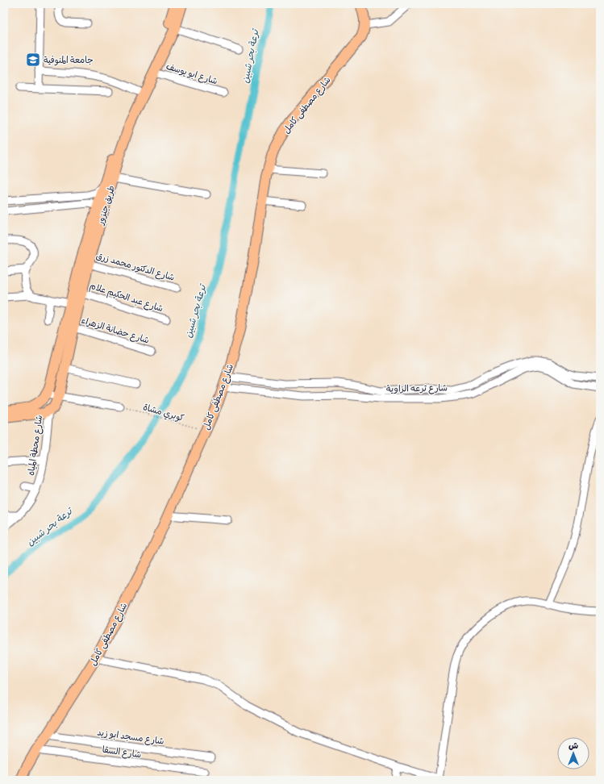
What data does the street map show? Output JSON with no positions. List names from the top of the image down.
{
  "streets": {
    "main road": ["شارع مصطفى كامل", "طريق جنزور"],
    "street": [
      "شارع ابو يوسف",
      "شارع الدكتور محمد زرق",
      "شارع عبد الحكيم علام",
      "شارع حضانة الزهراء",
      "شارع ترعه الزاوية",
      "شارع محطة المياه",
      "شارع مسجد ابو زيد",
      "شارع السقا"
    ],
    "path": ["كوبري مشاة"]
  },
  "crossings": [
    ["شارع ابو يوسف", "طريق جنزور"],
    ["شارع مصطفى كامل", "شارع ترعه الزاوية"],
    ["شارع مصطفى كامل", "شارع مسجد ابو زيد"],
    ["شارع مصطفى كامل", "شارع السقا"],
    ["طريق جنزور", "شارع الدكتور محمد زرق"],
    ["طريق جنزور", "شارع عبد الحكيم علام"],
    ["طريق جنزور", "شارع حضانة الزهراء"],
    ["طريق جنزور", "شارع محطة المياه"]
  ],
  "water": ["ترعة بحر شبين"],
  "places": {
    "school or university": ["جامعة المنوفية"]
  },
  "north": "top"
}
